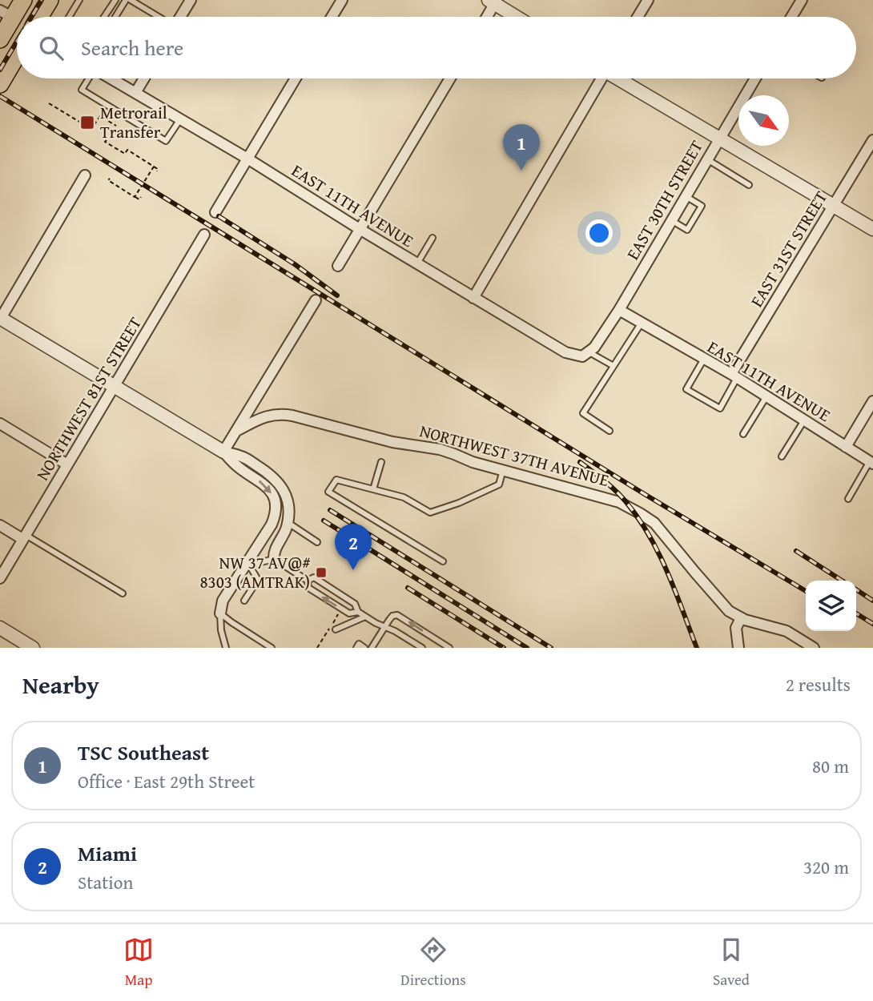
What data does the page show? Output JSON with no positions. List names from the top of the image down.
{
  "streets": {
    "street": [
      "EAST 30TH STREET",
      "EAST 11TH AVENUE",
      "EAST 31ST STREET",
      "NORTHWEST 81ST STREET",
      "NORTHWEST 37TH AVENUE"
    ]
  },
  "crossings": [
    ["EAST 30TH STREET", "EAST 11TH AVENUE"],
    ["EAST 11TH AVENUE", "EAST 31ST STREET"]
  ],
  "places": {
    "transit": ["Metrorail Transfer", "NW 37 AV@# 8303 (AMTRAK)"]
  },
  "north": "bottom right",
  "page": {
    "search": "Search here",
    "pins": ["1", "2"],
    "heading": ["Nearby", "2 results"],
    "list": [
      {
        "mark": "1",
        "name": "TSC Southeast",
        "note": "Office · East 29th Street",
        "value": "80 m"
      },
      {
        "mark": "2",
        "name": "Miami",
        "note": "Station",
        "value": "320 m"
      }
    ],
    "nav": ["Map", "Directions", "Saved"]
  }
}
